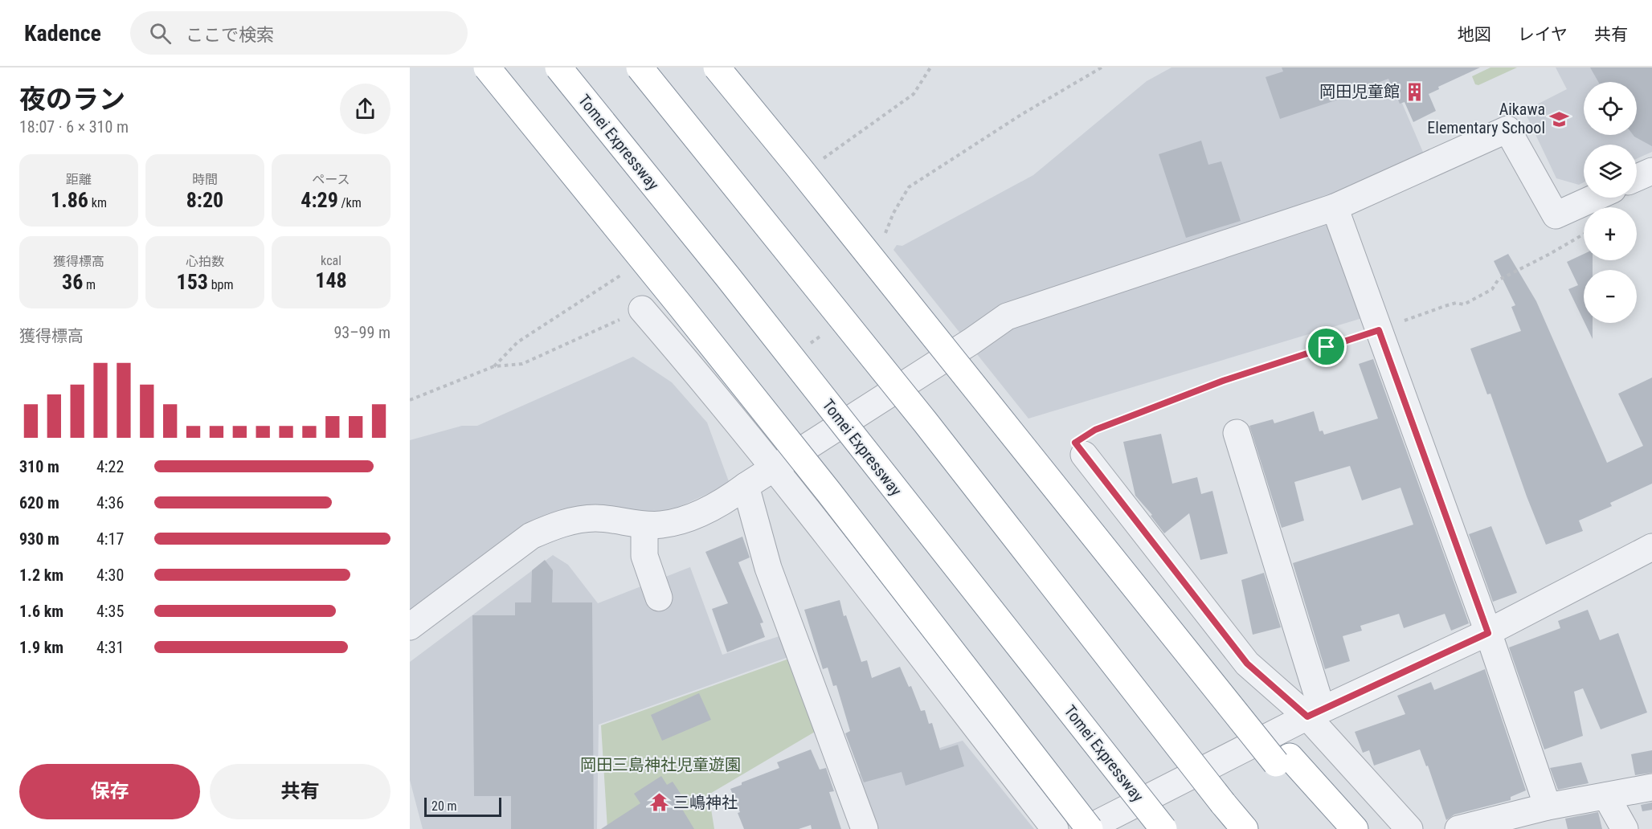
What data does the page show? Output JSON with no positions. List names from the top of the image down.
{
  "streets": {
    "highway": ["Tomei Expressway"]
  },
  "parks": ["岡田三島神社児童遊園"],
  "places": {
    "building": ["岡田児童館"],
    "school or university": ["Aikawa Elementary School"],
    "temple": ["三嶋神社"]
  },
  "scale_bar": "20 m",
  "page": {
    "header": "Kadence",
    "search": "ここで検索",
    "nav": ["地図", "レイヤ", "共有"],
    "heading": ["夜のラン", "18:07 · 6 × 310 m"],
    "map_buttons": ["+", "−"],
    "stats": [
      ["距離", "1.86 km"],
      ["時間", "8:20"],
      ["ペース", "4:29 /km"],
      ["獲得標高", "36 m"],
      ["心拍数", "153 bpm"],
      ["kcal", "148"]
    ],
    "chart": ["獲得標高", "93–99 m"],
    "list": [
      {
        "name": "310 m",
        "note": "4:22"
      },
      {
        "name": "620 m",
        "note": "4:36"
      },
      {
        "name": "930 m",
        "note": "4:17"
      },
      {
        "name": "1.2 km",
        "note": "4:30"
      },
      {
        "name": "1.6 km",
        "note": "4:35"
      },
      {
        "name": "1.9 km",
        "note": "4:31"
      }
    ],
    "buttons": ["保存", "共有"],
    "scale": "20 m"
  }
}
